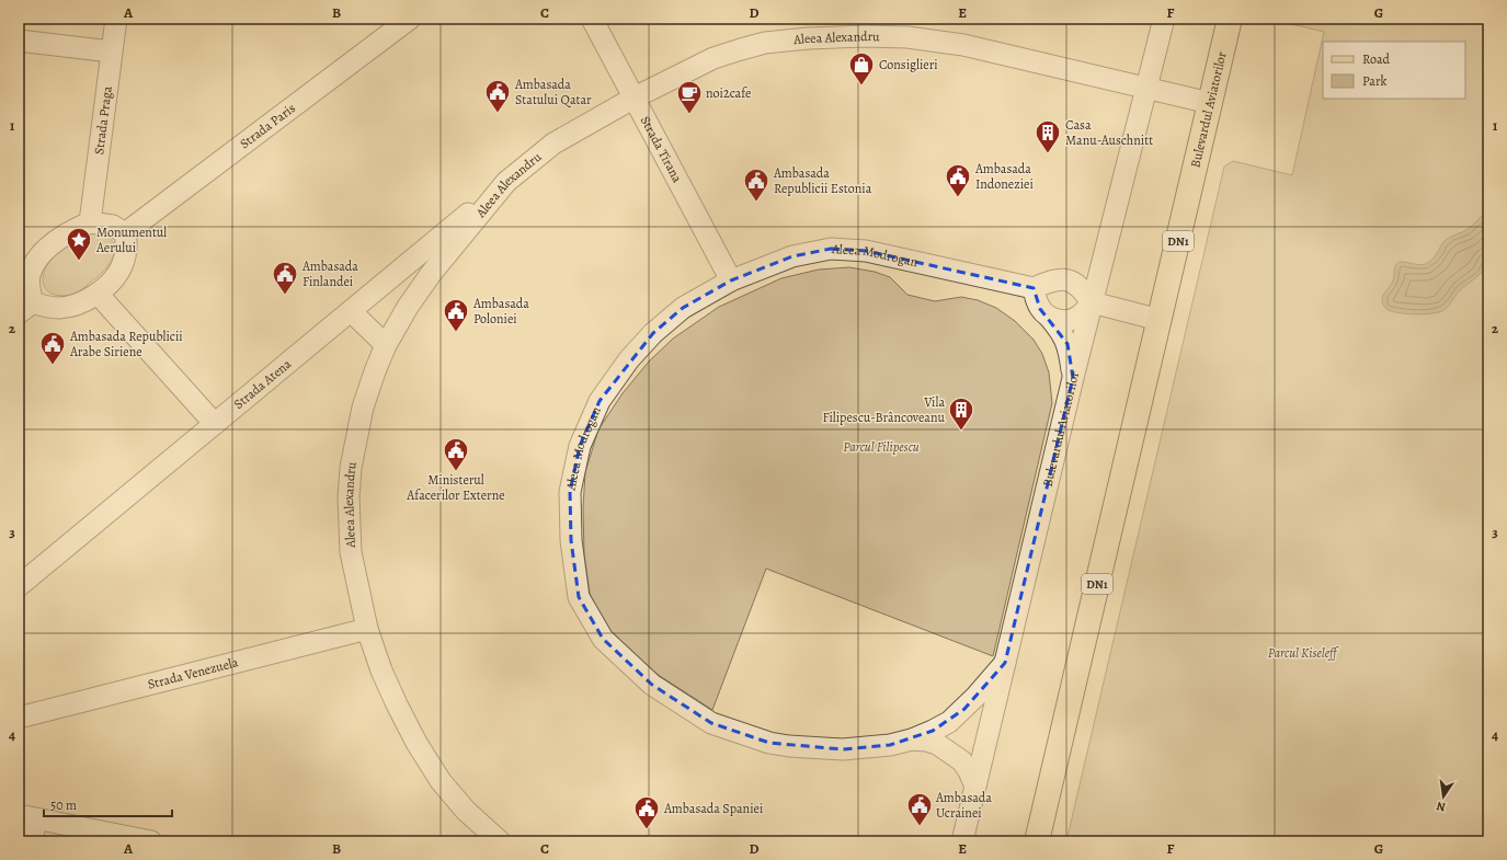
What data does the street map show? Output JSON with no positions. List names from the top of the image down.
{
  "streets": {
    "main road": ["Bulevardul Aviatorilor", "DN1"],
    "street": [
      "Aleea Alexandru",
      "Strada Praga",
      "Strada Paris",
      "Strada Tirana",
      "Aleea Modrogan",
      "Strada Atena",
      "Strada Venezuela"
    ]
  },
  "crossings": [
    ["Aleea Alexandru", "Bulevardul Aviatorilor"],
    ["Aleea Alexandru", "Strada Tirana"],
    ["Aleea Alexandru", "Strada Atena"],
    ["Aleea Alexandru", "Strada Venezuela"],
    ["Bulevardul Aviatorilor", "Aleea Modrogan"],
    ["Strada Tirana", "Aleea Modrogan"]
  ],
  "parks": ["Parcul Filipescu", "Parcul Kiseleff"],
  "places": {
    "shop": ["Consiglieri"],
    "public building": [
      "Ambasada Statului Qatar",
      "Ambasada Indoneziei",
      "Ambasada Republicii Estonia",
      "Ambasada Finlandei",
      "Ambasada Poloniei",
      "Ambasada Republicii Arabe Siriene",
      "Ministerul Afacerilor Externe",
      "Ambasada Ucrainei",
      "Ambasada Spaniei"
    ],
    "cafe": ["noi2cafe"],
    "building": ["Casa Manu-Auschnitt", "Vila Filipescu-Brâncoveanu"],
    "place": ["Monumentul Aerului"]
  },
  "legend": ["Road", "Park"],
  "scale_bar": "50 m",
  "north": "bottom",
  "grid": {
    "columns": [
      "A",
      "B",
      "C",
      "D",
      "E",
      "F",
      "G"
    ],
    "rows": [
      "1",
      "2",
      "3",
      "4"
    ]
  }
}
